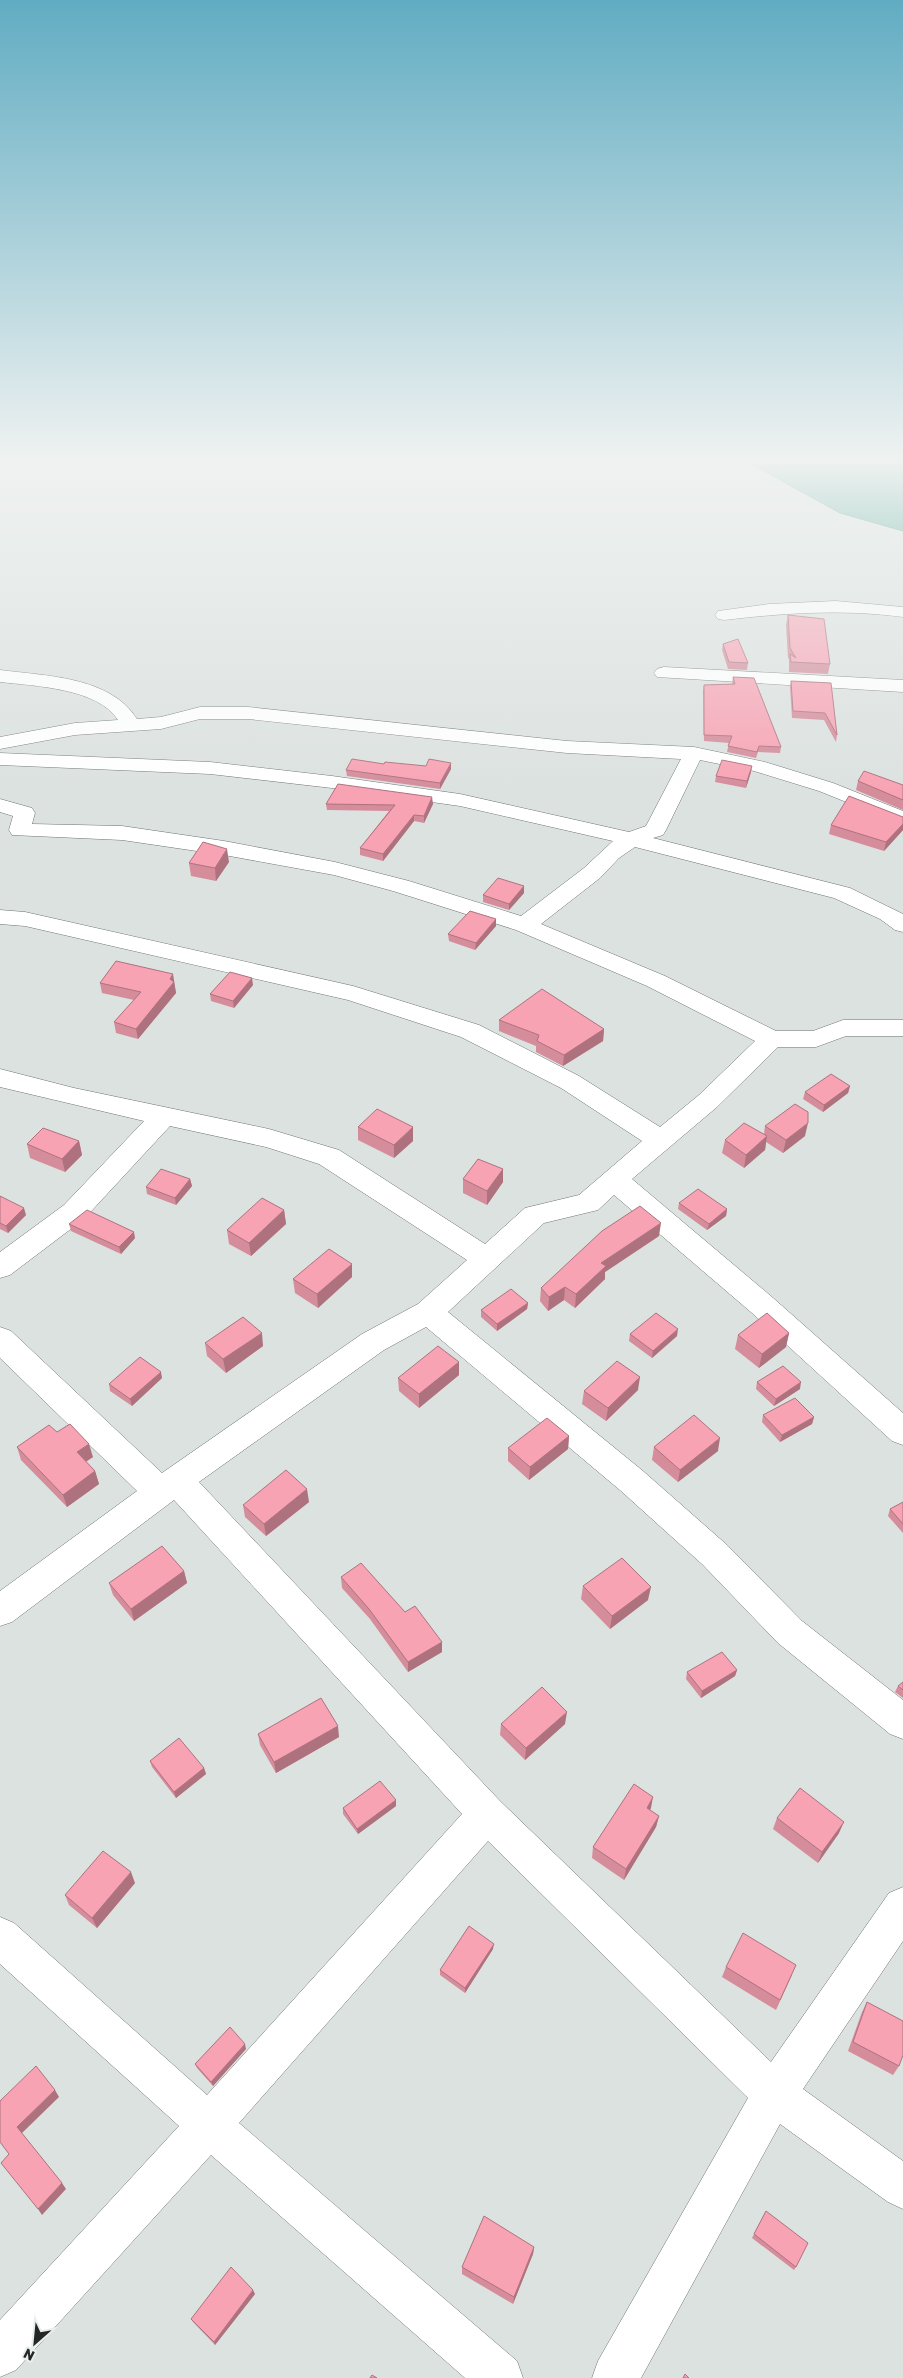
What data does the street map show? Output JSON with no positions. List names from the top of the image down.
{
  "north": "bottom left"
}
